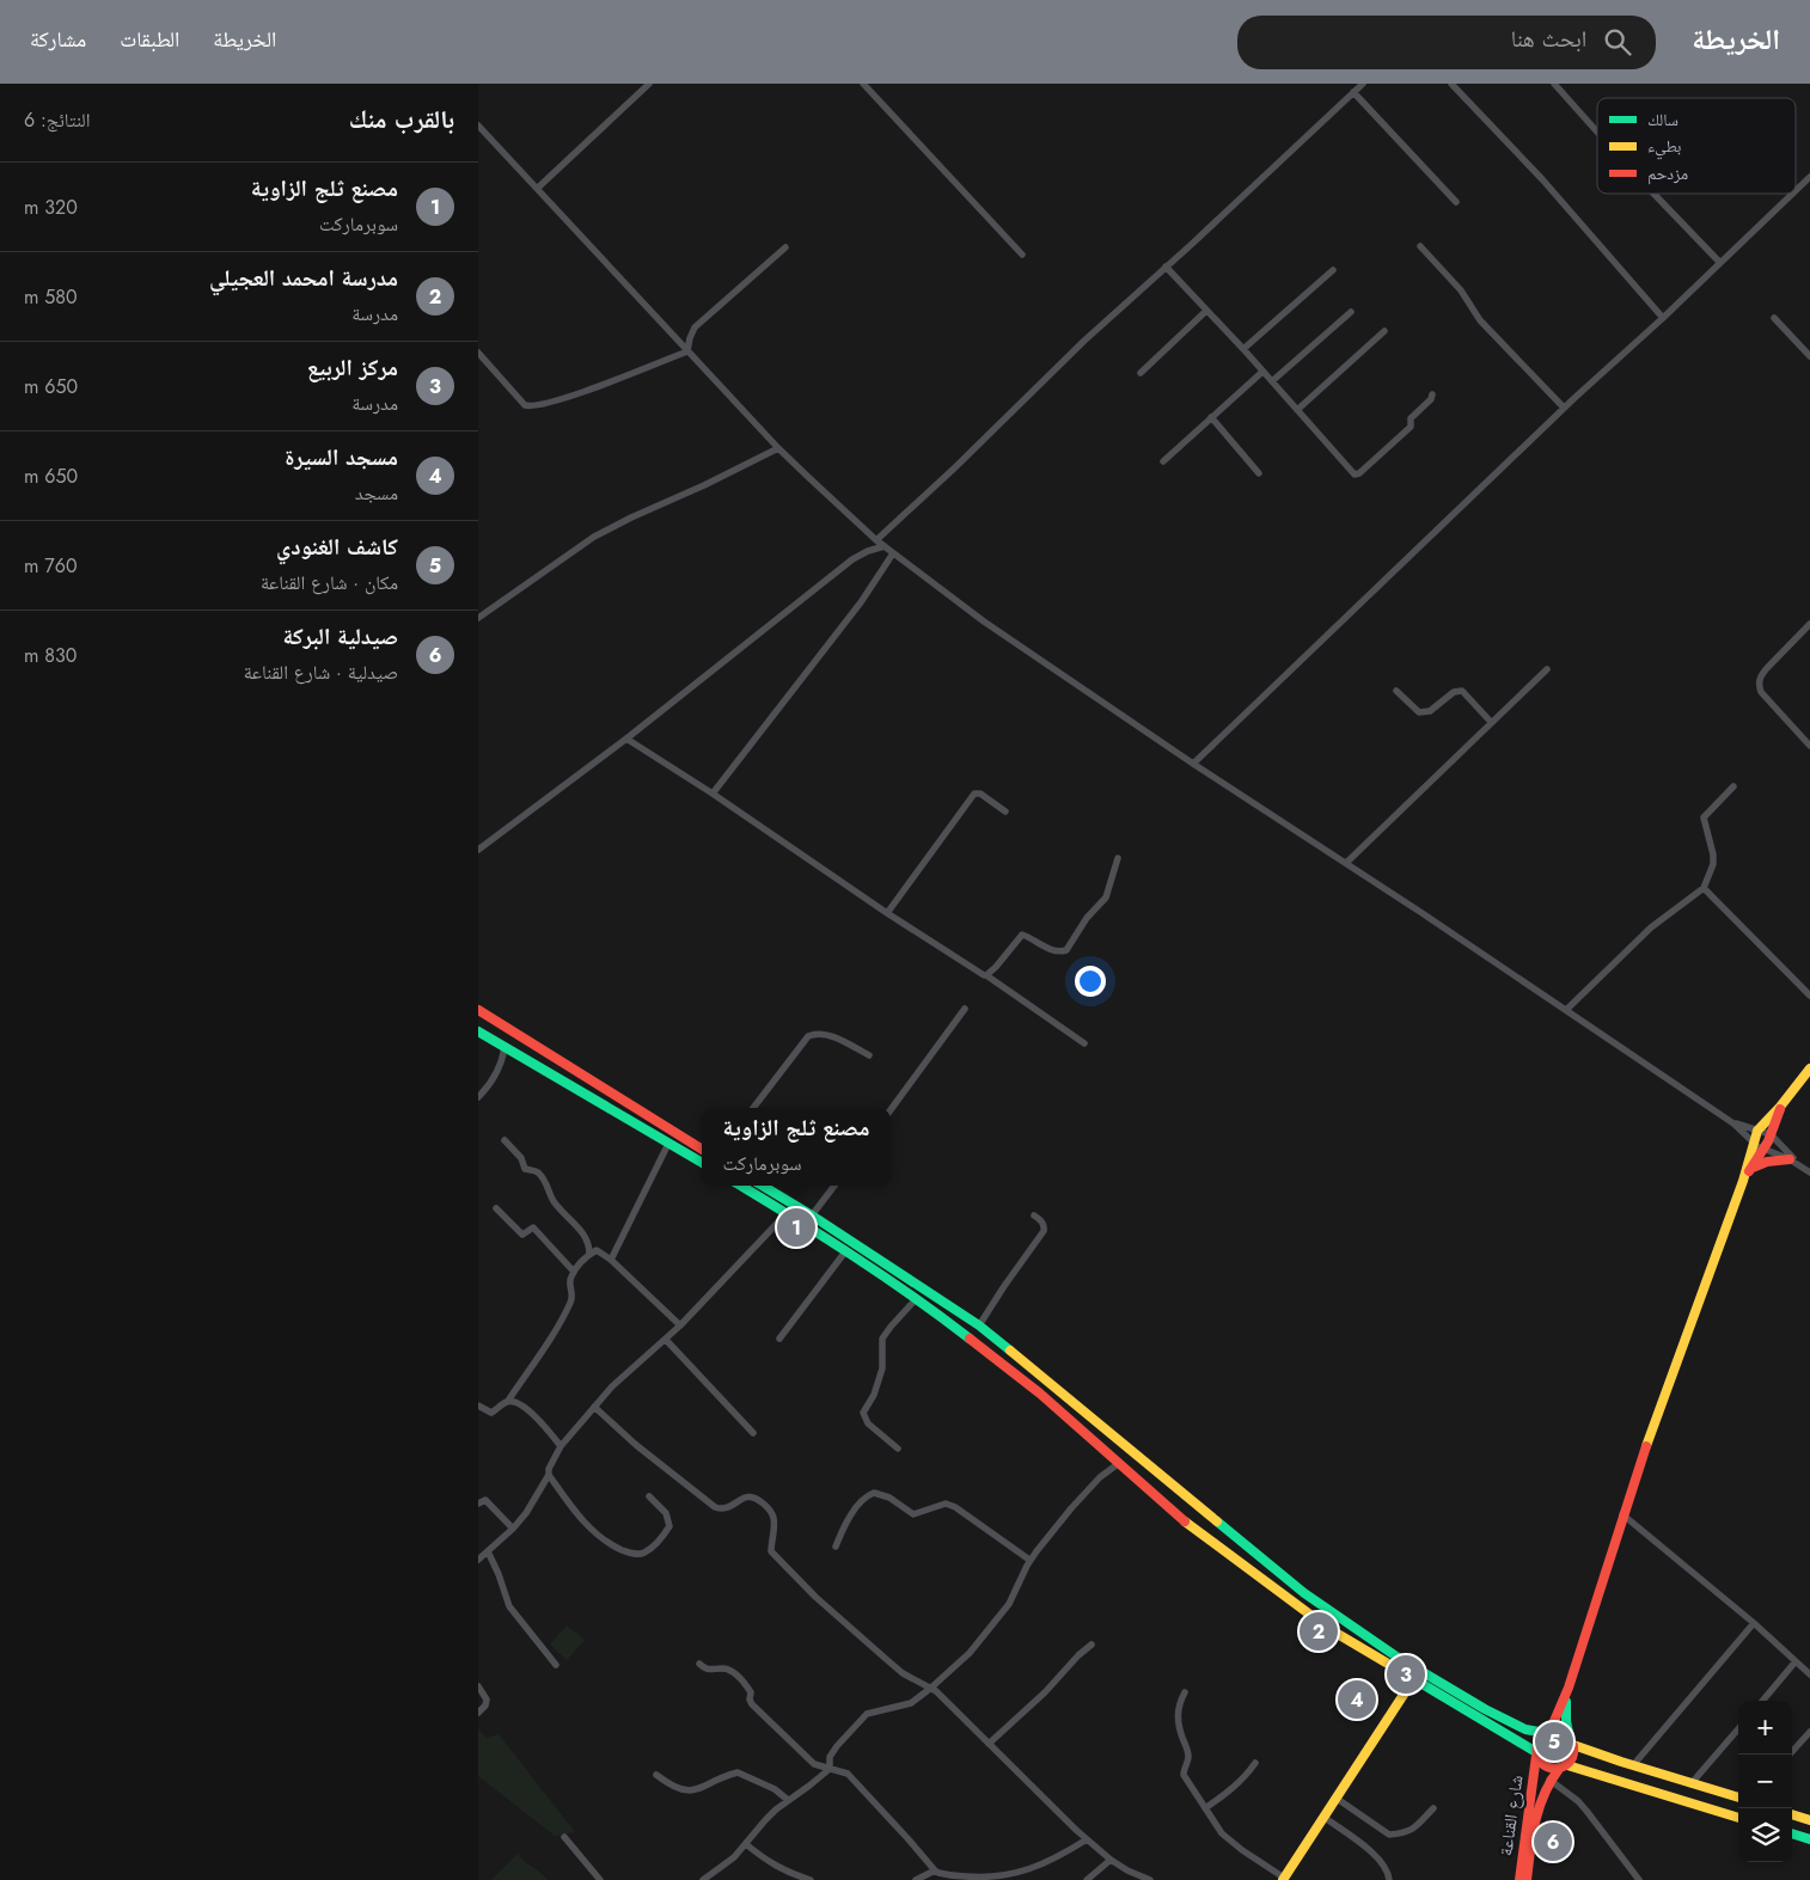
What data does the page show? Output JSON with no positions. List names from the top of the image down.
{
  "streets": {
    "main road": ["شارع القناعة"]
  },
  "legend": ["سالك", "بطيء", "مزدحم"],
  "page": {
    "header": "الخريطة",
    "search": "ابحث هنا",
    "nav": ["الخريطة", "الطبقات", "مشاركة"],
    "heading": ["بالقرب منك", "النتائج: 6"],
    "list": [
      {
        "mark": "1",
        "name": "مصنع ثلج الزاوية",
        "note": "سوبرماركت",
        "value": "320 m"
      },
      {
        "mark": "2",
        "name": "مدرسة امحمد العجيلي",
        "note": "مدرسة",
        "value": "580 m"
      },
      {
        "mark": "3",
        "name": "مركز الربيع",
        "note": "مدرسة",
        "value": "650 m"
      },
      {
        "mark": "4",
        "name": "مسجد السيرة",
        "note": "مسجد",
        "value": "650 m"
      },
      {
        "mark": "5",
        "name": "كاشف الغنودي",
        "note": "مكان · شارع القناعة",
        "value": "760 m"
      },
      {
        "mark": "6",
        "name": "صيدلية البركة",
        "note": "صيدلية · شارع القناعة",
        "value": "830 m"
      }
    ],
    "popup": ["مصنع ثلج الزاوية", "سوبرماركت"],
    "pins": [
      "1",
      "2",
      "3",
      "4",
      "5",
      "6"
    ],
    "map_buttons": ["+", "−"]
  }
}
